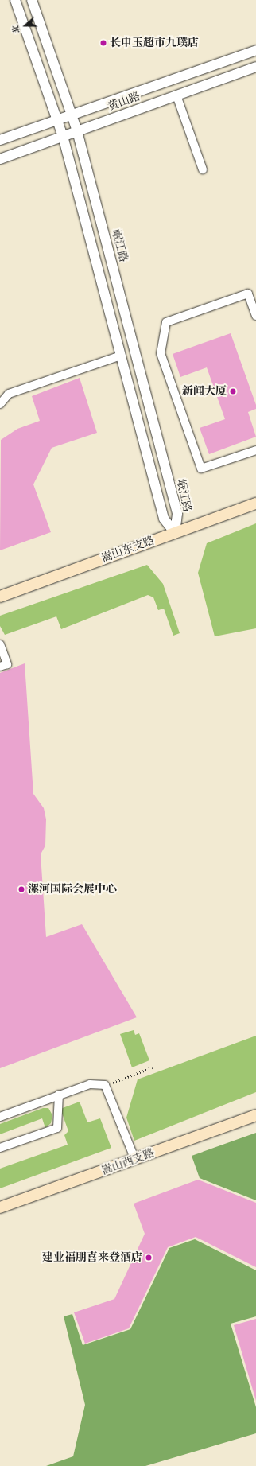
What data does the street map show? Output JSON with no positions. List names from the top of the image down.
{
  "streets": {
    "main road": ["嵩山东支路", "嵩山西支路"],
    "street": ["黄山路", "岷江路"]
  },
  "crossings": [
    ["黄山路", "岷江路"],
    ["岷江路", "嵩山东支路"]
  ],
  "places": [
    "长申玉超市九璞店",
    "新闻大厦",
    "漯河国际会展中心",
    "建业福朋喜来登酒店"
  ],
  "north": "left"
}
